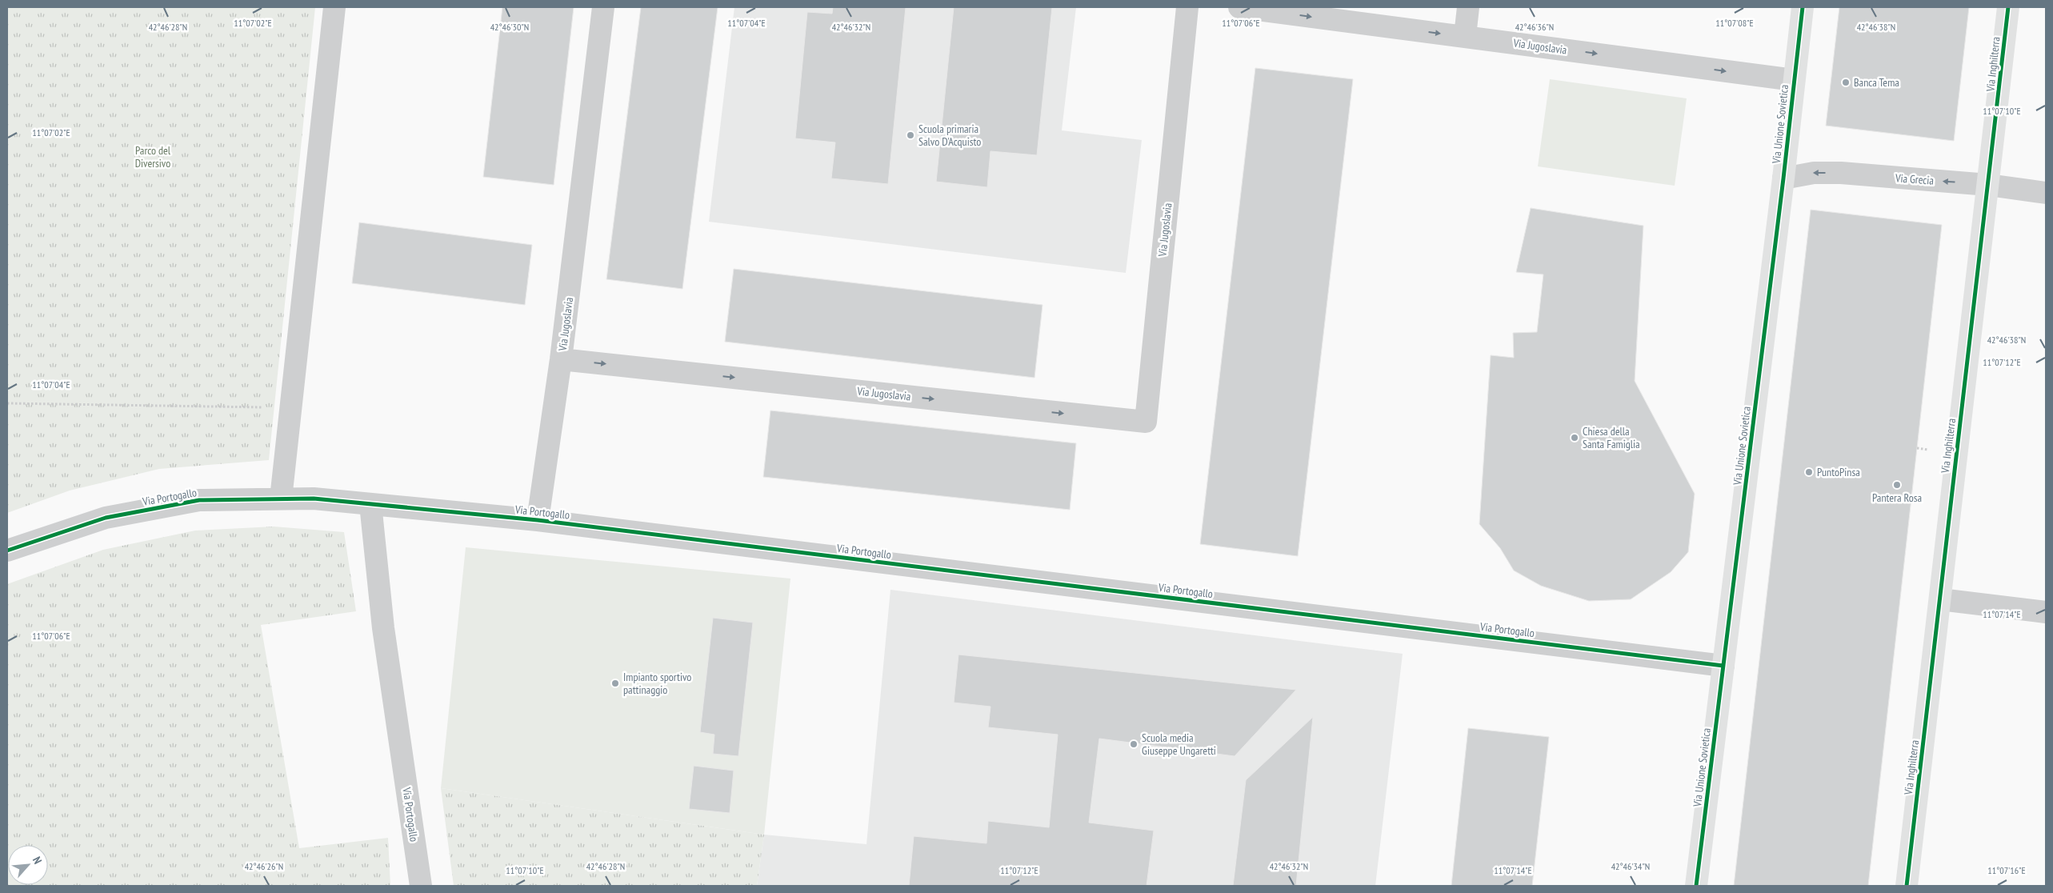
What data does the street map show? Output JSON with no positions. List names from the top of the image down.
{
  "streets": {
    "main road": ["Via Inghilterra", "Via Unione Sovietica"],
    "street": ["Via Jugoslavia", "Via Grecia", "Via Portogallo"]
  },
  "crossings": [
    ["Via Jugoslavia", "Via Unione Sovietica"],
    ["Via Inghilterra", "Via Grecia"],
    ["Via Unione Sovietica", "Via Grecia"],
    ["Via Unione Sovietica", "Via Portogallo"]
  ],
  "one_way": ["Via Grecia"],
  "parks": ["Parco del Diversivo"],
  "places": [
    "Banca Tema",
    "Scuola primaria Salvo D'Acquisto",
    "Chiesa della Santa Famiglia",
    "PuntoPinsa",
    "Pantera Rosa",
    "Impianto sportivo pattinaggio",
    "Scuola media Giuseppe Ungaretti"
  ],
  "north": "top right",
  "coordinates": [
    "11°07'02\"E",
    "11°07'04\"E",
    "11°07'06\"E",
    "11°07'08\"E",
    "42°46'28\"N",
    "42°46'30\"N",
    "42°46'32\"N",
    "42°46'36\"N",
    "42°46'38\"N",
    "11°07'10\"E",
    "11°07'12\"E",
    "11°07'14\"E",
    "42°46'26\"N",
    "42°46'34\"N",
    "11°07'16\"E"
  ]
}
